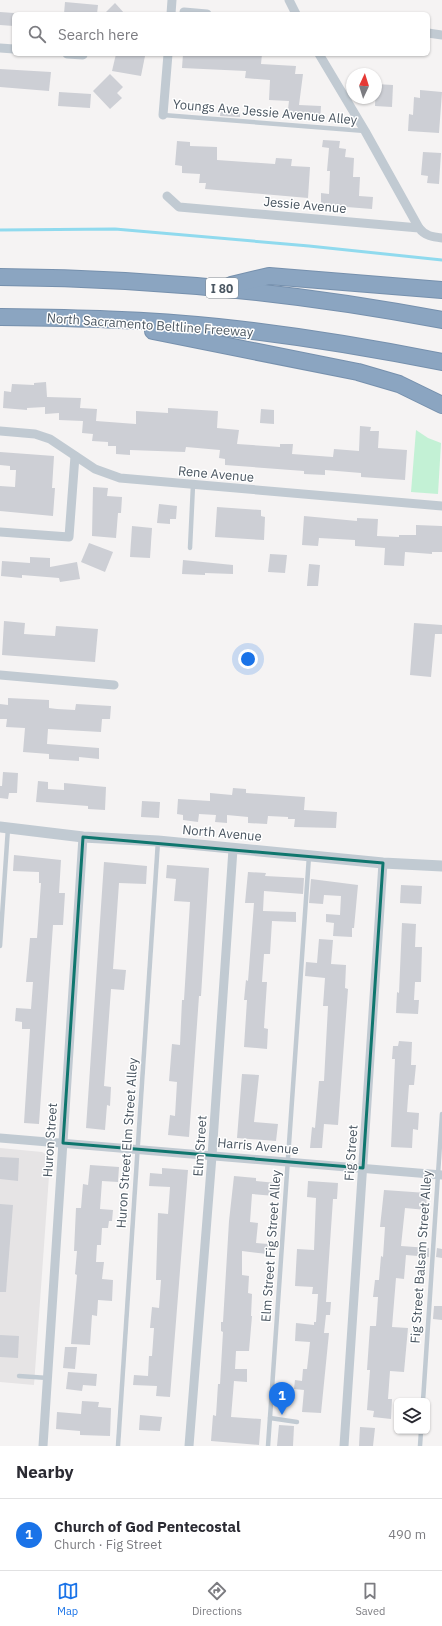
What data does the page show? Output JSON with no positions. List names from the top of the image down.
{
  "streets": {
    "highway": ["I 80", "North Sacramento Beltline Freeway"],
    "street": [
      "Jessie Avenue",
      "Rene Avenue",
      "North Avenue",
      "Huron Street",
      "Elm Street",
      "Harris Avenue",
      "Fig Street"
    ],
    "lane": [
      "Youngs Ave Jessie Avenue Alley",
      "Huron Street Elm Street Alley",
      "Elm Street Fig Street Alley",
      "Fig Street Balsam Street Alley"
    ]
  },
  "crossings": [
    ["North Avenue", "Huron Street"],
    ["North Avenue", "Huron Street Elm Street Alley"],
    ["North Avenue", "Elm Street"],
    ["North Avenue", "Fig Street"],
    ["North Avenue", "Elm Street Fig Street Alley"],
    ["Huron Street", "Harris Avenue"],
    ["Huron Street Elm Street Alley", "Harris Avenue"],
    ["Elm Street", "Harris Avenue"],
    ["Harris Avenue", "Fig Street"],
    ["Harris Avenue", "Elm Street Fig Street Alley"],
    ["Harris Avenue", "Fig Street Balsam Street Alley"]
  ],
  "north": "top",
  "page": {
    "search": "Search here",
    "pins": "1",
    "heading": "Nearby",
    "list": [
      {
        "mark": "1",
        "name": "Church of God Pentecostal",
        "note": "Church · Fig Street",
        "value": "490 m"
      }
    ],
    "nav": ["Map", "Directions", "Saved"]
  }
}
